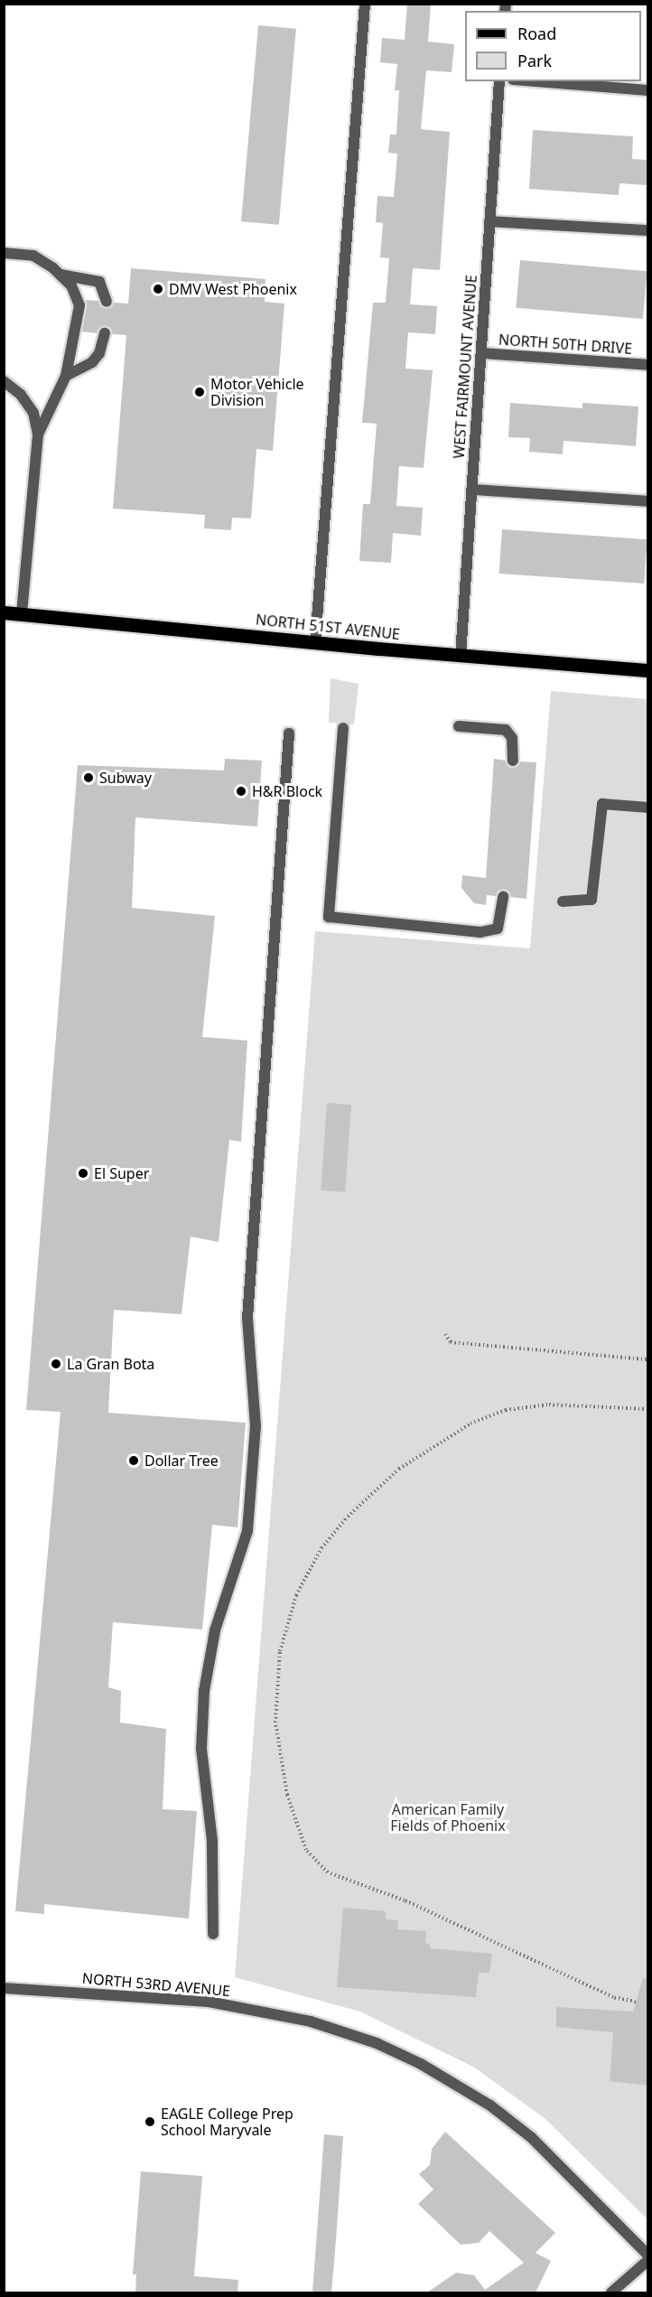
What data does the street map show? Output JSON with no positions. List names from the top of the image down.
{
  "streets": {
    "main road": ["NORTH 51ST AVENUE"],
    "street": ["NORTH 50TH DRIVE", "WEST FAIRMOUNT AVENUE", "NORTH 53RD AVENUE"]
  },
  "crossings": [
    ["NORTH 50TH DRIVE", "WEST FAIRMOUNT AVENUE"],
    ["WEST FAIRMOUNT AVENUE", "NORTH 51ST AVENUE"]
  ],
  "parks": ["American Family Fields of Phoenix"],
  "places": [
    "DMV West Phoenix",
    "Motor Vehicle Division",
    "Subway",
    "H&R Block",
    "El Super",
    "La Gran Bota",
    "Dollar Tree",
    "EAGLE College Prep School Maryvale"
  ],
  "legend": ["Road", "Park"]
}
